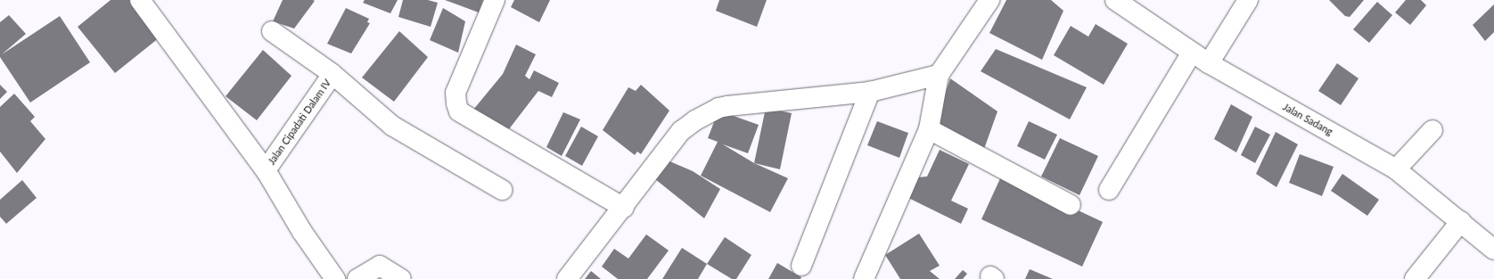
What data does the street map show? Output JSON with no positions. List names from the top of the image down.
{
  "streets": {
    "street": ["Jalan Sadang", "Jalan Cipadati Dalam IV"]
  }
}
